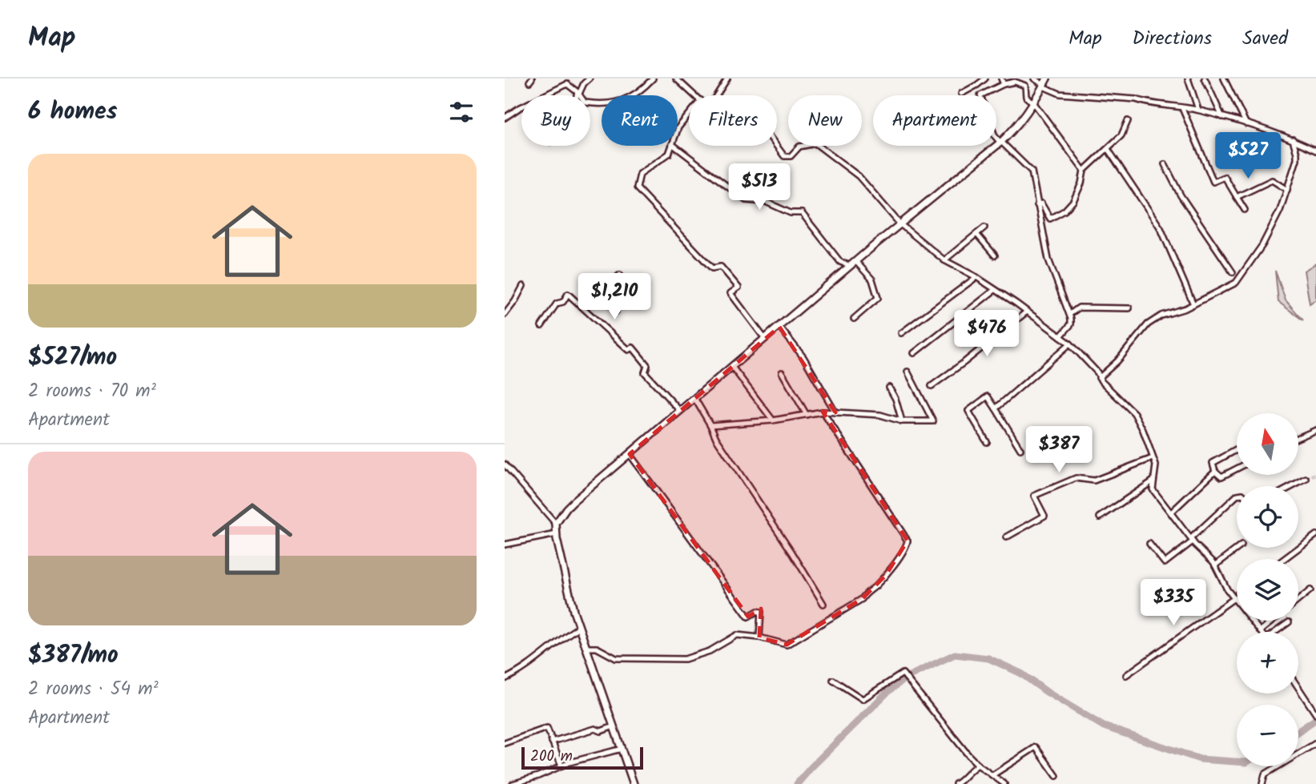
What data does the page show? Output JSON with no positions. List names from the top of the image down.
{
  "scale_bar": "200 m",
  "north": "top",
  "page": {
    "header": "Map",
    "nav": ["Map", "Directions", "Saved"],
    "heading": "6 homes",
    "chip": [
      "Buy",
      "Rent",
      "Filters",
      "New",
      "Apartment"
    ],
    "price": [
      "$527",
      "$513",
      "$1,210",
      "$476",
      "$387",
      "$335"
    ],
    "list": [
      {
        "name": "$527/mo",
        "note": "2 rooms · 70 m² · Apartment"
      },
      {
        "name": "$387/mo",
        "note": "2 rooms · 54 m² · Apartment"
      }
    ],
    "map_buttons": ["+", "−"],
    "scale": "200 m"
  }
}
